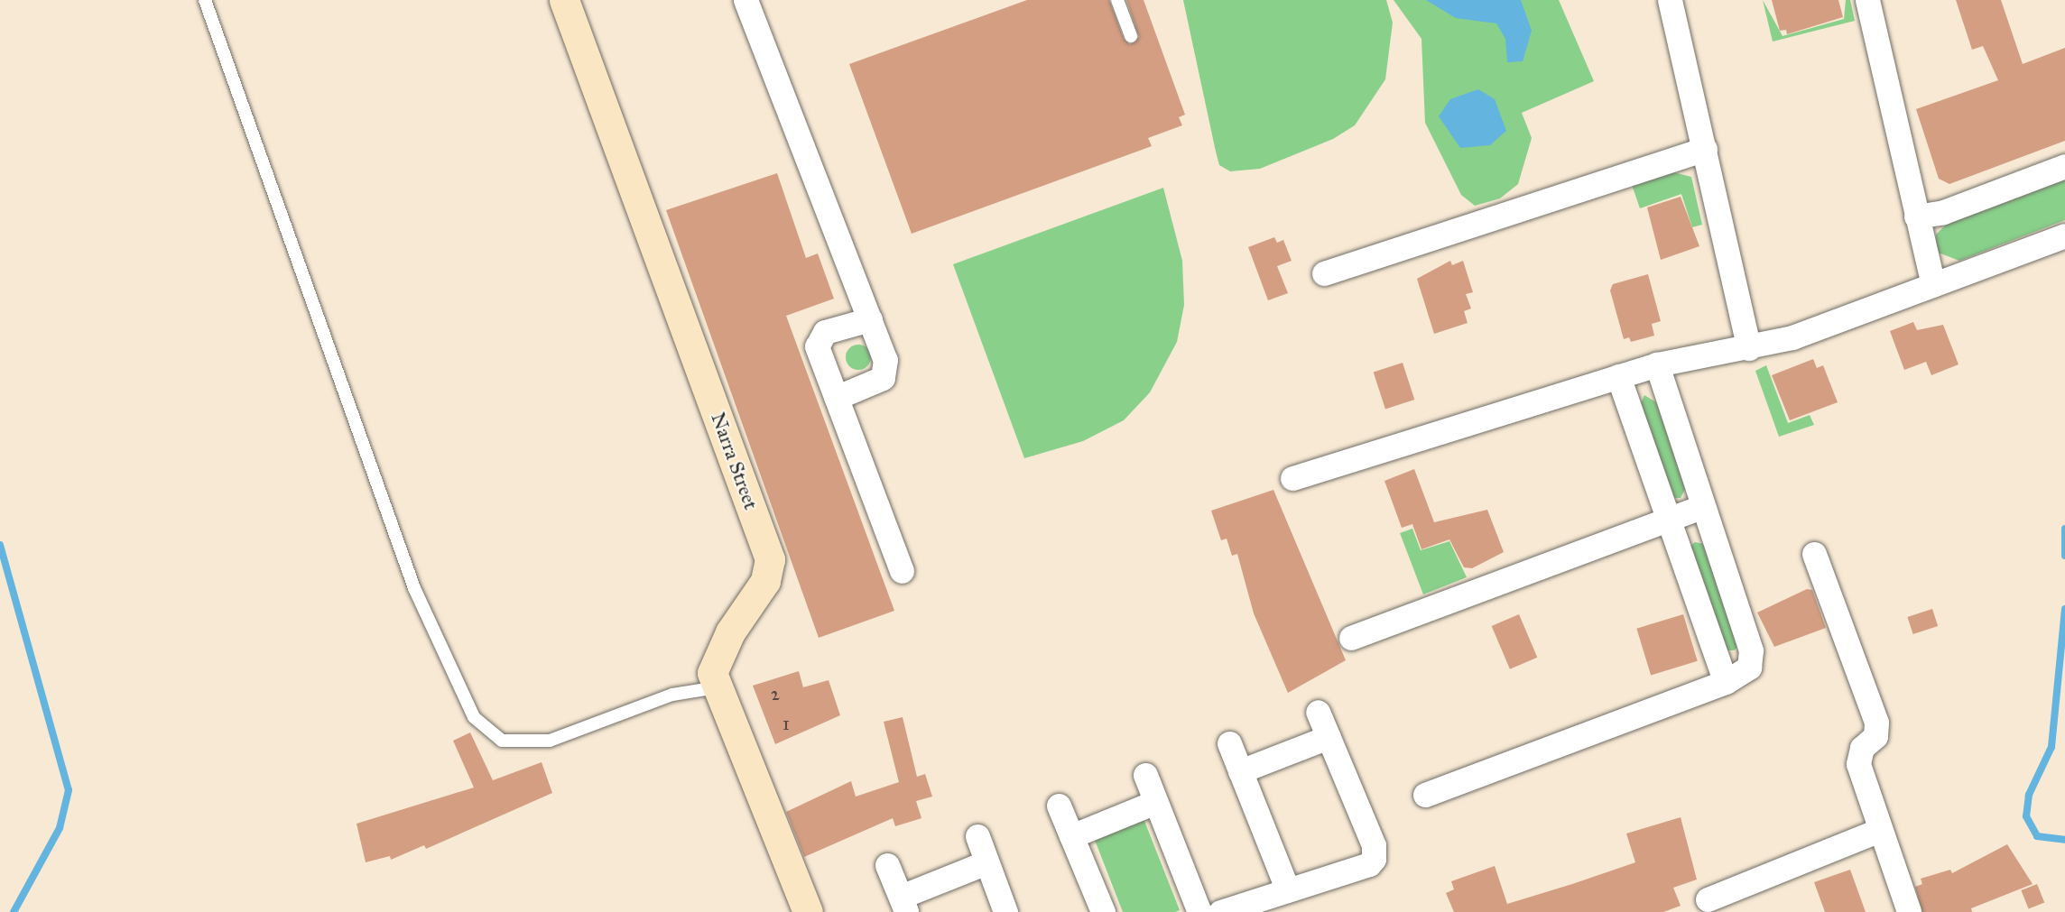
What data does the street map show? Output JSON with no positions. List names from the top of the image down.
{
  "streets": {
    "street": ["Narra Street"]
  },
  "house_numbers": ["2", "1"]
}
